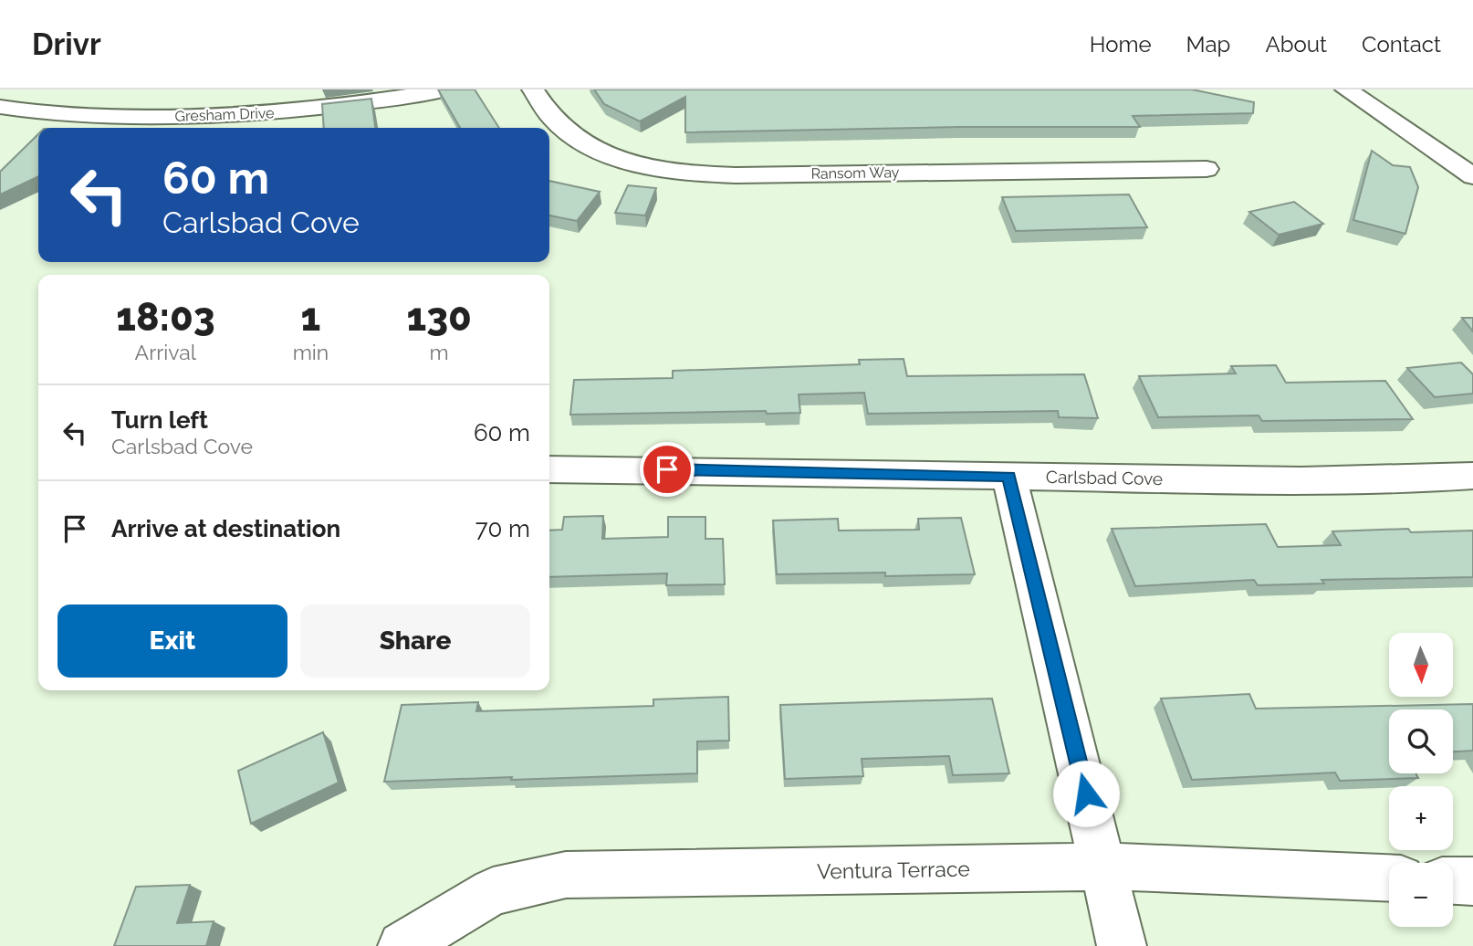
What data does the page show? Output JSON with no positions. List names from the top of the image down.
{
  "streets": {
    "street": [
      "Gresham Drive",
      "Ransom Way",
      "Carlsbad Cove",
      "Ventura Terrace"
    ]
  },
  "north": "bottom",
  "page": {
    "header": "Drivr",
    "nav": [
      "Home",
      "Map",
      "About",
      "Contact"
    ],
    "turn": ["60 m", "Carlsbad Cove"],
    "eta": [
      "18:03",
      "Arrival",
      "1",
      "min",
      "130",
      "m"
    ],
    "list": [
      {
        "name": "Turn left",
        "note": "Carlsbad Cove",
        "value": "60 m"
      },
      {
        "name": "Arrive at destination",
        "value": "70 m"
      }
    ],
    "buttons": ["Exit", "Share"],
    "map_buttons": ["+", "−"]
  }
}
